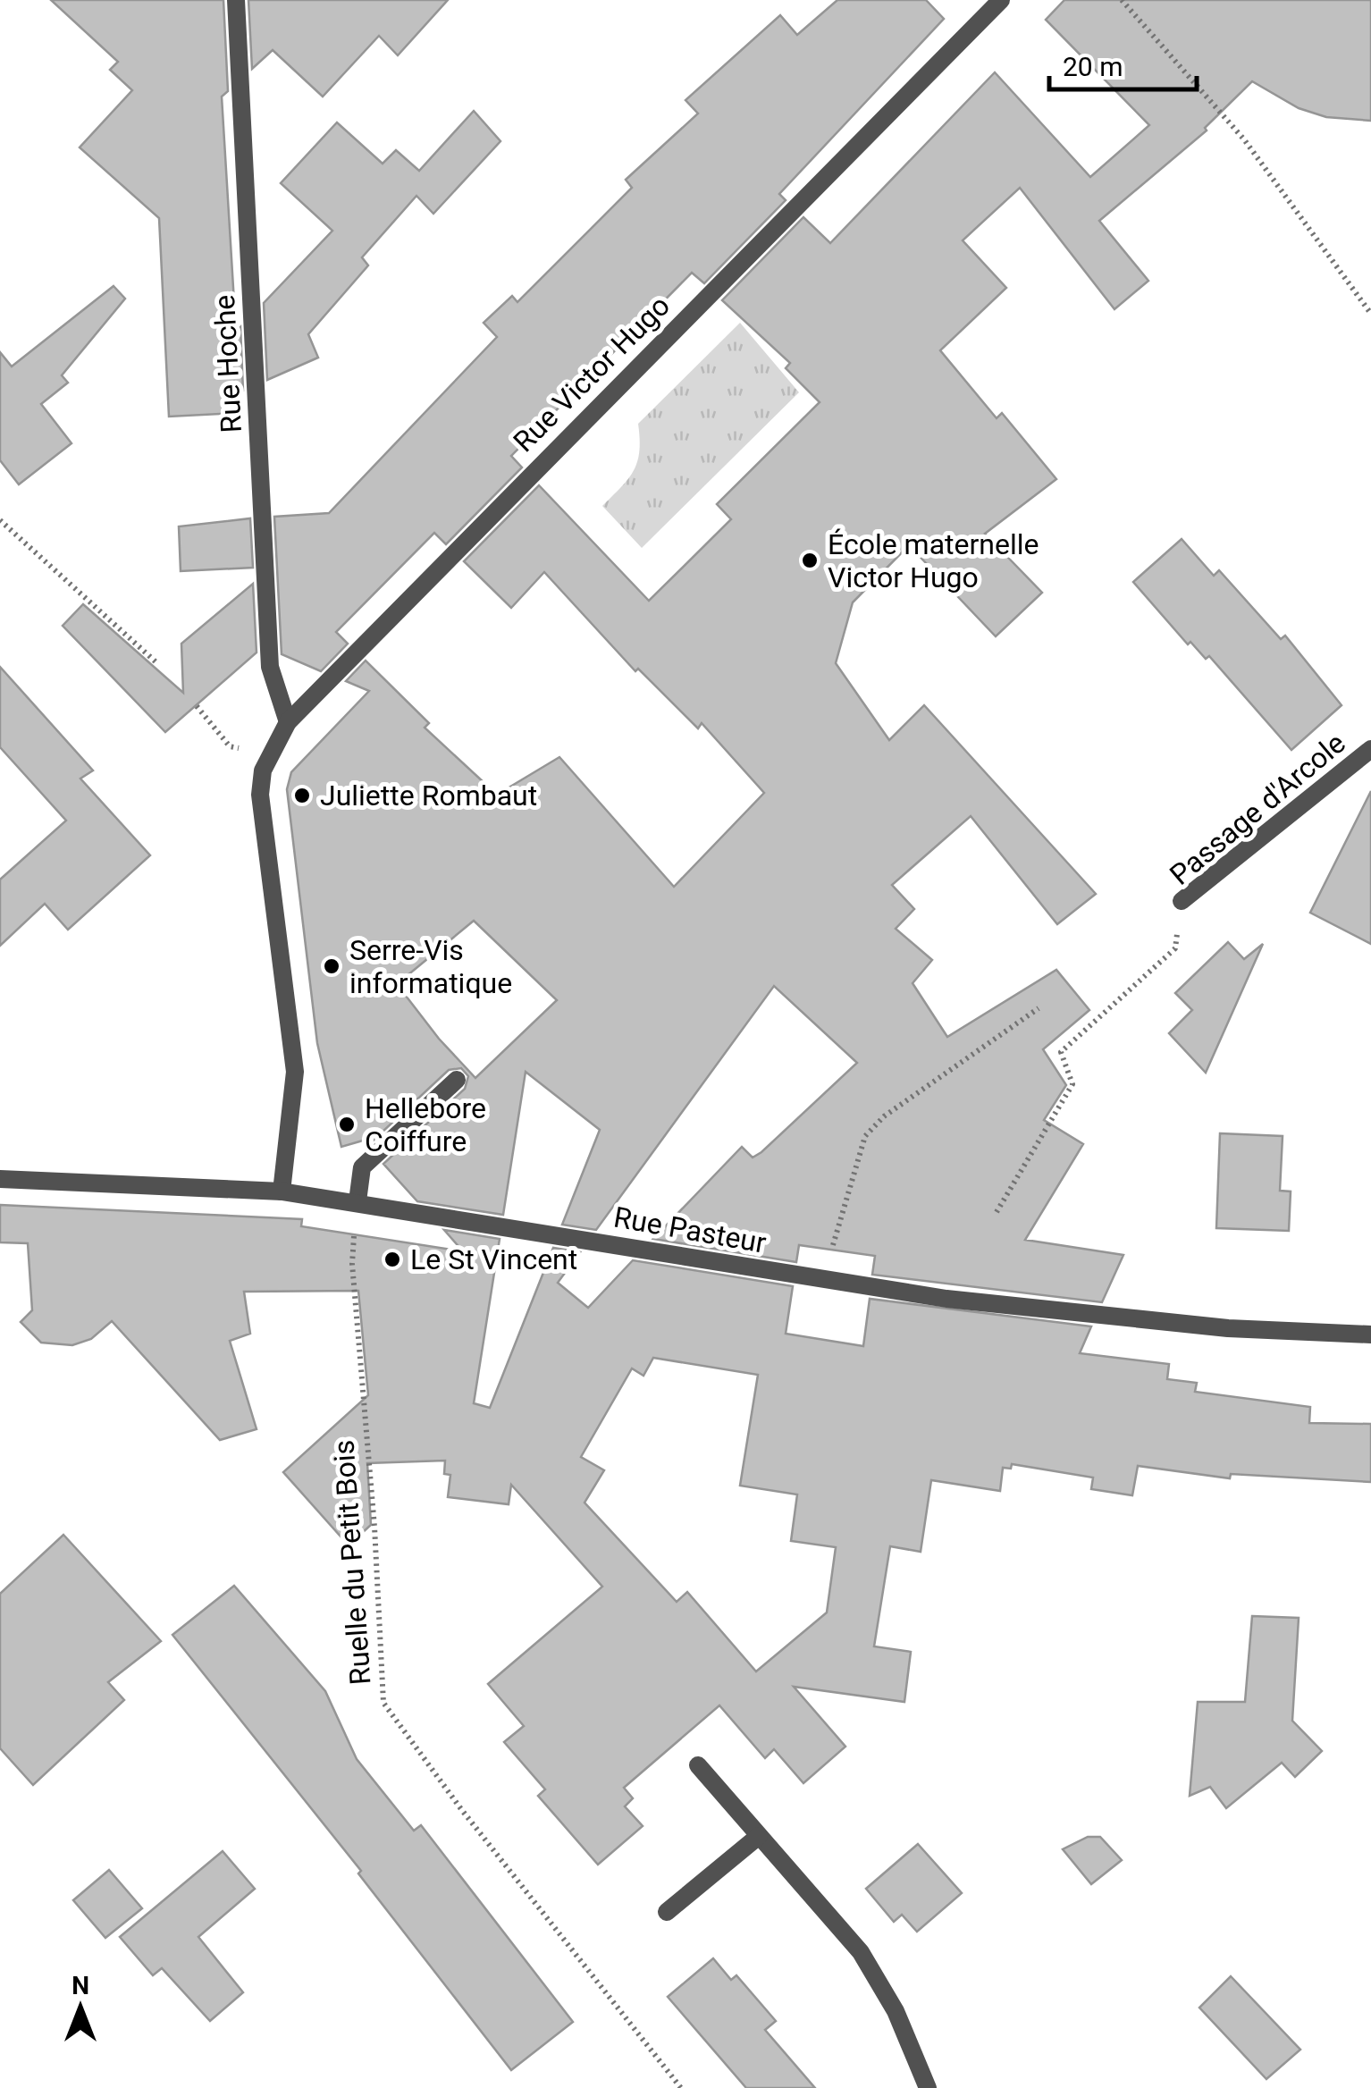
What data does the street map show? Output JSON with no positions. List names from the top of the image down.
{
  "streets": {
    "street": [
      "Rue Hoche",
      "Rue Victor Hugo",
      "Passage d'Arcole",
      "Rue Pasteur"
    ],
    "path": ["Ruelle du Petit Bois"]
  },
  "crossings": [
    ["Rue Hoche", "Rue Victor Hugo"],
    ["Rue Victor Hugo", "Rue Pasteur"],
    ["Rue Pasteur", "Ruelle du Petit Bois"]
  ],
  "places": [
    "École maternelle Victor Hugo",
    "Juliette Rombaut",
    "Serre-Vis informatique",
    "Hellebore Coiffure",
    "Le St Vincent"
  ],
  "scale_bar": "20 m",
  "north": "top"
}
